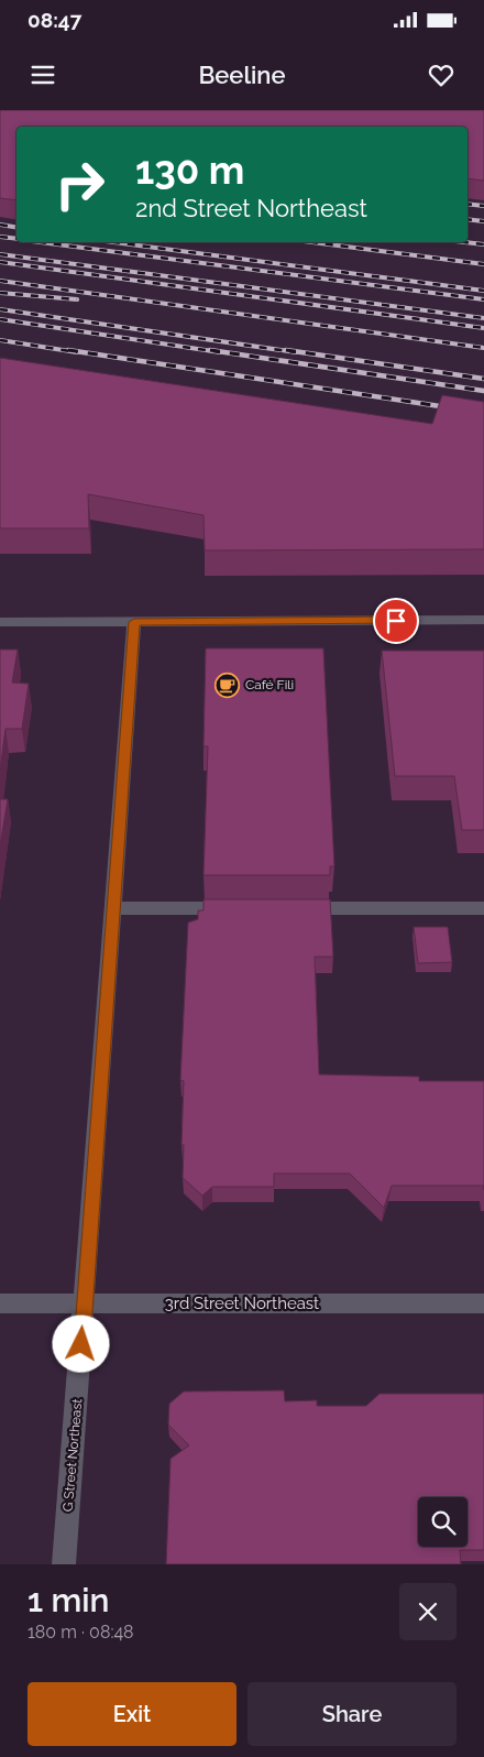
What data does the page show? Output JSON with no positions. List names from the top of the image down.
{
  "streets": {
    "street": ["3rd Street Northeast", "G Street Northeast"]
  },
  "crossings": [
    ["3rd Street Northeast", "G Street Northeast"]
  ],
  "places": {
    "cafe": ["Café Fili"]
  },
  "page": {
    "status": "08:47",
    "header": "Beeline",
    "turn": ["130 m", "2nd Street Northeast"],
    "heading": ["1 min", "180 m · 08:48"],
    "buttons": ["Exit", "Share"]
  }
}
